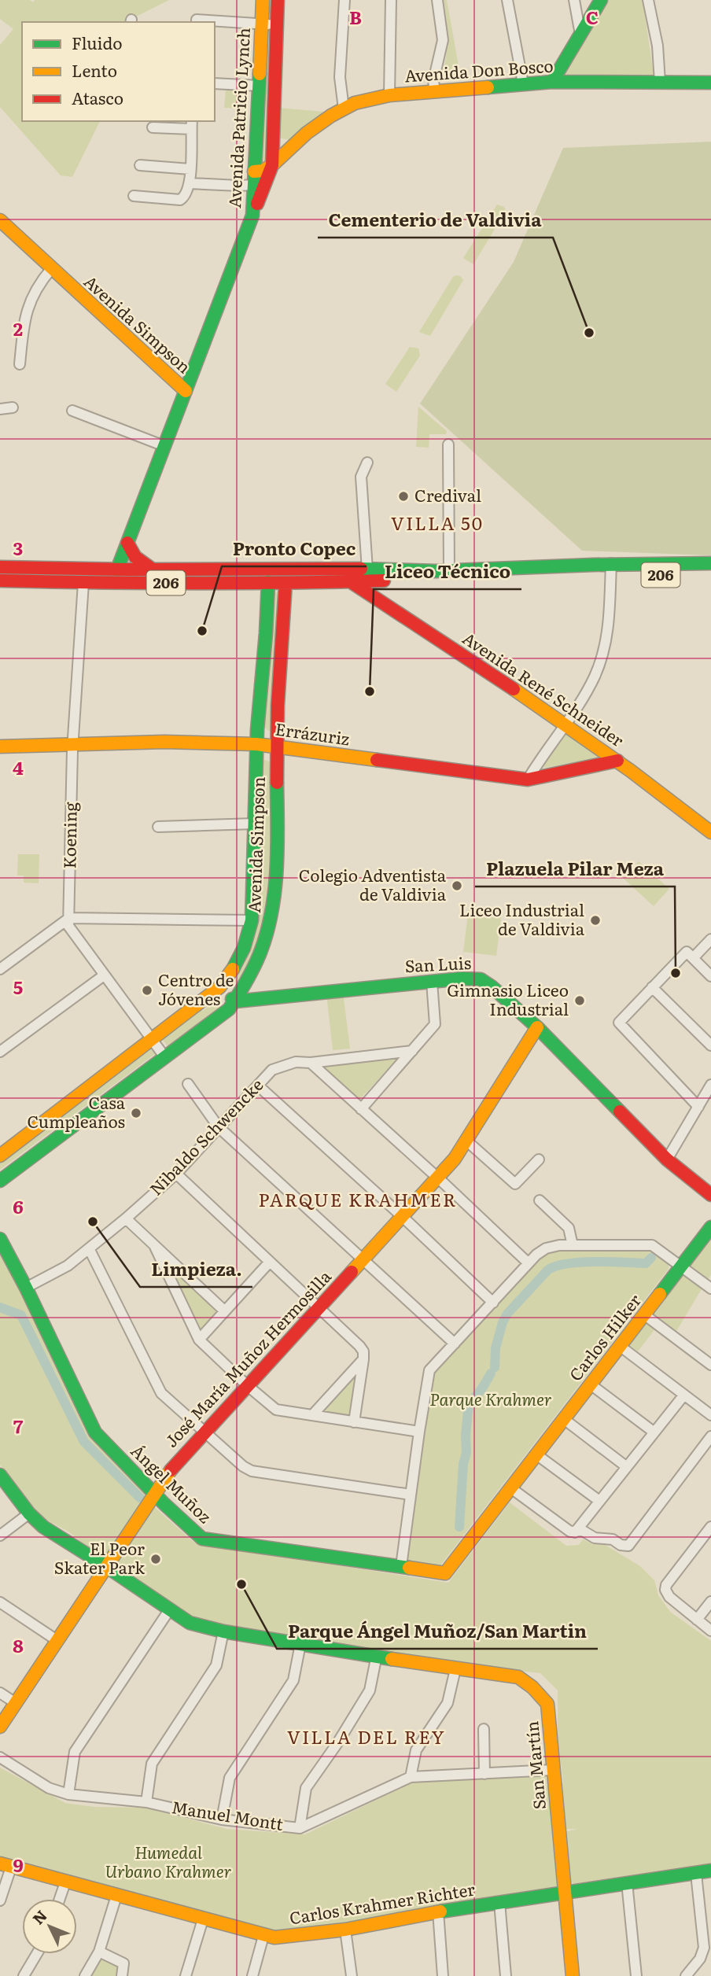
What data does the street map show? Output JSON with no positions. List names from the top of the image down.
{
  "streets": {
    "main road": [
      "Avenida Don Bosco",
      "Avenida Patricio Lynch",
      "Avenida Simpson",
      "206",
      "Avenida René Schneider",
      "Errázuriz",
      "San Luis",
      "Carlos Hilker",
      "José María Muñoz Hermosilla",
      "Ángel Muñoz",
      "San Martín",
      "Carlos Krahmer Richter"
    ],
    "street": ["Koening", "Nibaldo Schwencke", "Manuel Montt"]
  },
  "crossings": [
    ["Avenida Don Bosco", "Avenida Patricio Lynch"],
    ["Avenida Patricio Lynch", "Avenida Simpson"],
    ["Avenida Simpson", "206"],
    ["Avenida Simpson", "Errázuriz"],
    ["Avenida Simpson", "Koening"],
    ["Avenida Simpson", "San Luis"],
    ["206", "Avenida René Schneider"],
    ["206", "Koening"],
    ["Avenida René Schneider", "Errázuriz"],
    ["Errázuriz", "Koening"],
    ["San Luis", "José María Muñoz Hermosilla"],
    ["Nibaldo Schwencke", "Ángel Muñoz"],
    ["Carlos Hilker", "Ángel Muñoz"],
    ["José María Muñoz Hermosilla", "Ángel Muñoz"],
    ["José María Muñoz Hermosilla", "San Martín"],
    ["San Martín", "Manuel Montt"],
    ["San Martín", "Carlos Krahmer Richter"]
  ],
  "districts": ["VILLA 50", "PARQUE KRAHMER", "VILLA DEL REY"],
  "parks": ["Parque Krahmer", "Humedal Urbano Krahmer"],
  "places": [
    "Cementerio de Valdivia",
    "Credival",
    "Pronto Copec",
    "Liceo Técnico",
    "Colegio Adventista de Valdivia",
    "Liceo Industrial de Valdivia",
    "Plazuela Pilar Meza",
    "Centro de Jóvenes",
    "Gimnasio Liceo Industrial",
    "Casa Cumpleaños",
    "Limpieza.",
    "El Peor Skater Park",
    "Parque Ángel Muñoz/San Martin"
  ],
  "legend": ["Fluido", "Lento", "Atasco"],
  "north": "top left",
  "grid": {
    "columns": ["B", "C"],
    "rows": [
      "2",
      "3",
      "4",
      "5",
      "6",
      "7",
      "8",
      "9"
    ]
  }
}
